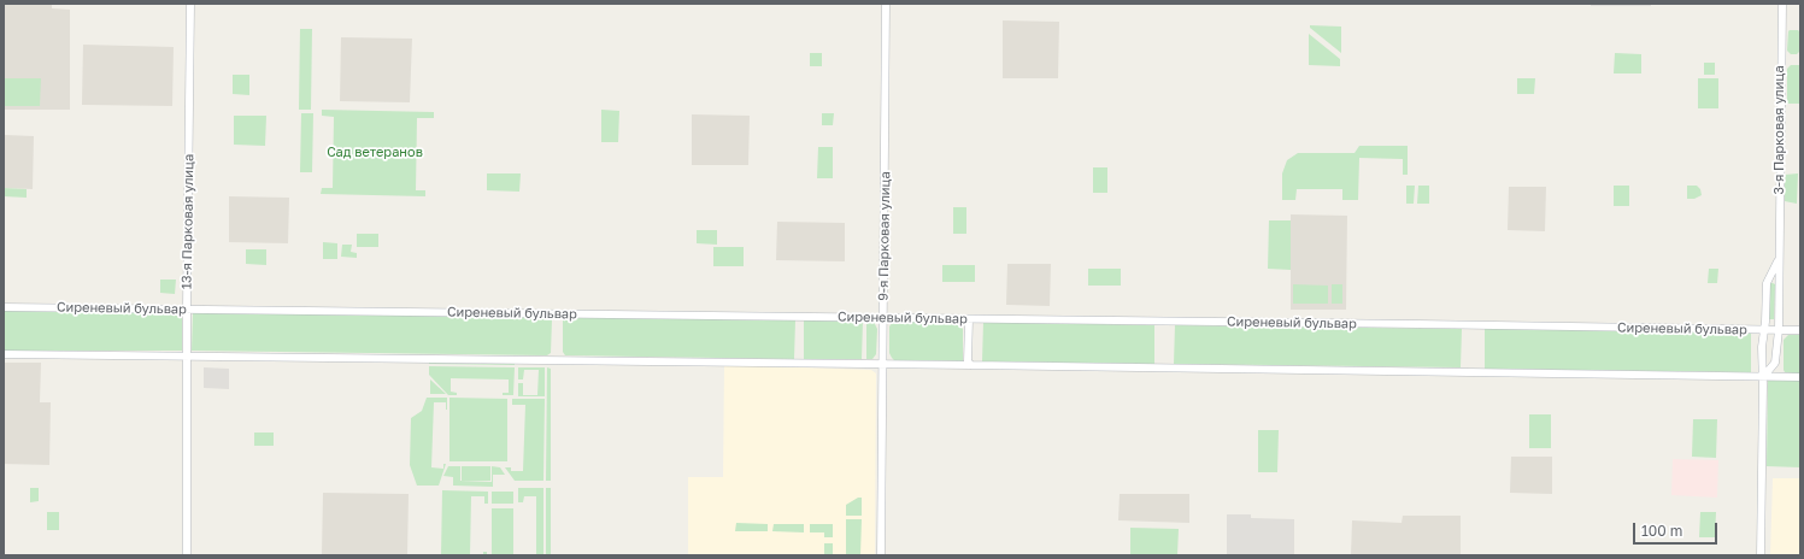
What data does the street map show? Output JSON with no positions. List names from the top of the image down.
{
  "streets": {
    "main road": [
      "3-я Парковая улица",
      "13-я Парковая улица",
      "9-я Парковая улица",
      "Сиреневый бульвар"
    ]
  },
  "crossings": [
    ["3-я Парковая улица", "Сиреневый бульвар"],
    ["13-я Парковая улица", "Сиреневый бульвар"],
    ["9-я Парковая улица", "Сиреневый бульвар"]
  ],
  "parks": ["Сад ветеранов"],
  "scale_bar": "100 m"
}
